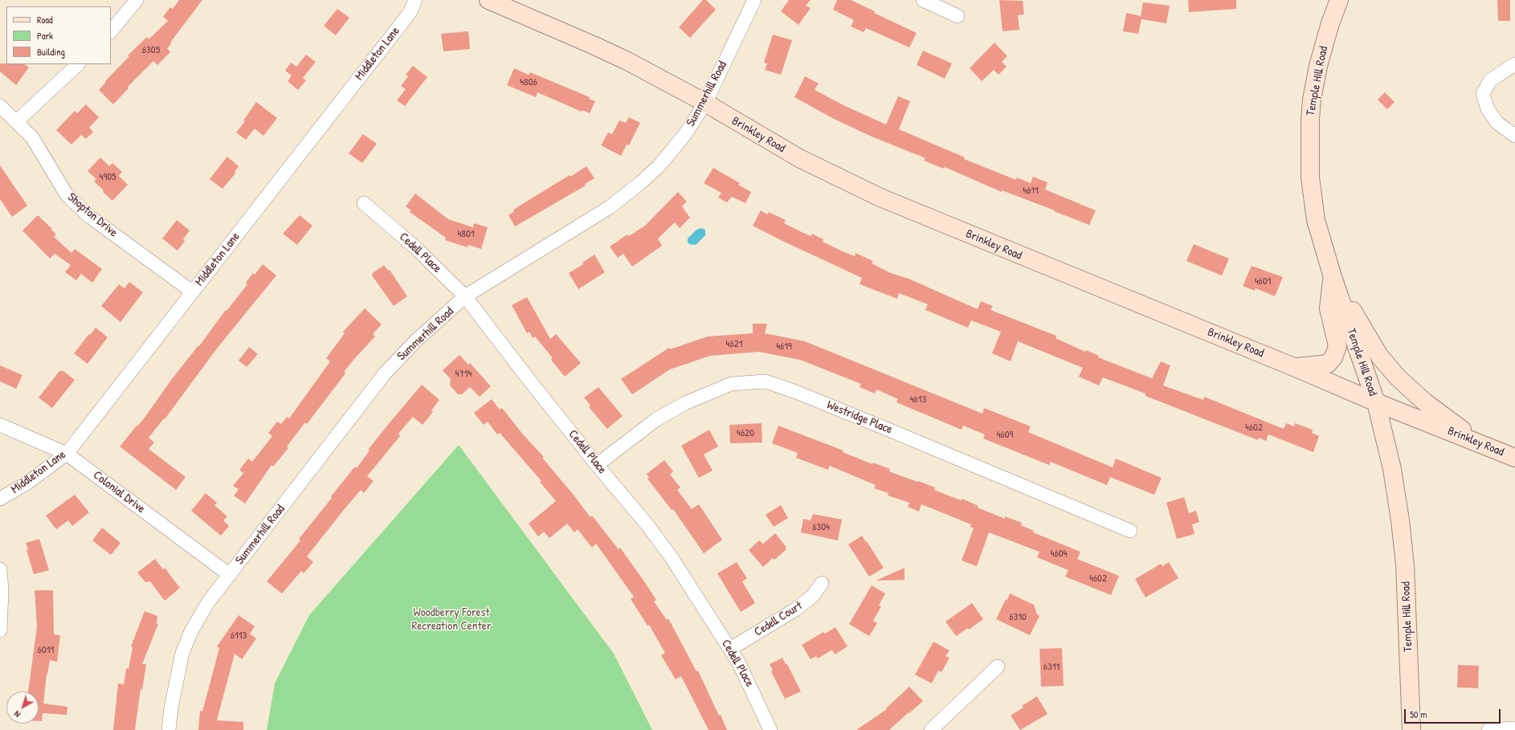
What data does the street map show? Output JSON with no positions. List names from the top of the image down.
{
  "streets": {
    "main road": ["Temple Hill Road", "Brinkley Road"],
    "street": [
      "Middleton Lane",
      "Summerhill Road",
      "Shopton Drive",
      "Cedell Place",
      "Westridge Place",
      "Colonial Drive",
      "Cedell Court"
    ]
  },
  "crossings": [
    ["Middleton Lane", "Shopton Drive"],
    ["Middleton Lane", "Colonial Drive"],
    ["Temple Hill Road", "Brinkley Road"],
    ["Summerhill Road", "Brinkley Road"],
    ["Summerhill Road", "Cedell Place"],
    ["Summerhill Road", "Colonial Drive"],
    ["Cedell Place", "Westridge Place"],
    ["Cedell Place", "Cedell Court"]
  ],
  "parks": ["Woodberry Forest Recreation Center"],
  "house_numbers": [
    "6305",
    "4806",
    "4905",
    "4611",
    "4801",
    "4601",
    "4621",
    "4619",
    "4714",
    "4613",
    "4602",
    "4620",
    "4609",
    "6304",
    "4604",
    "4602",
    "6310",
    "6113",
    "6011",
    "6311"
  ],
  "legend": ["Road", "Park", "Building"],
  "scale_bar": "50 m",
  "north": "bottom left"
}
